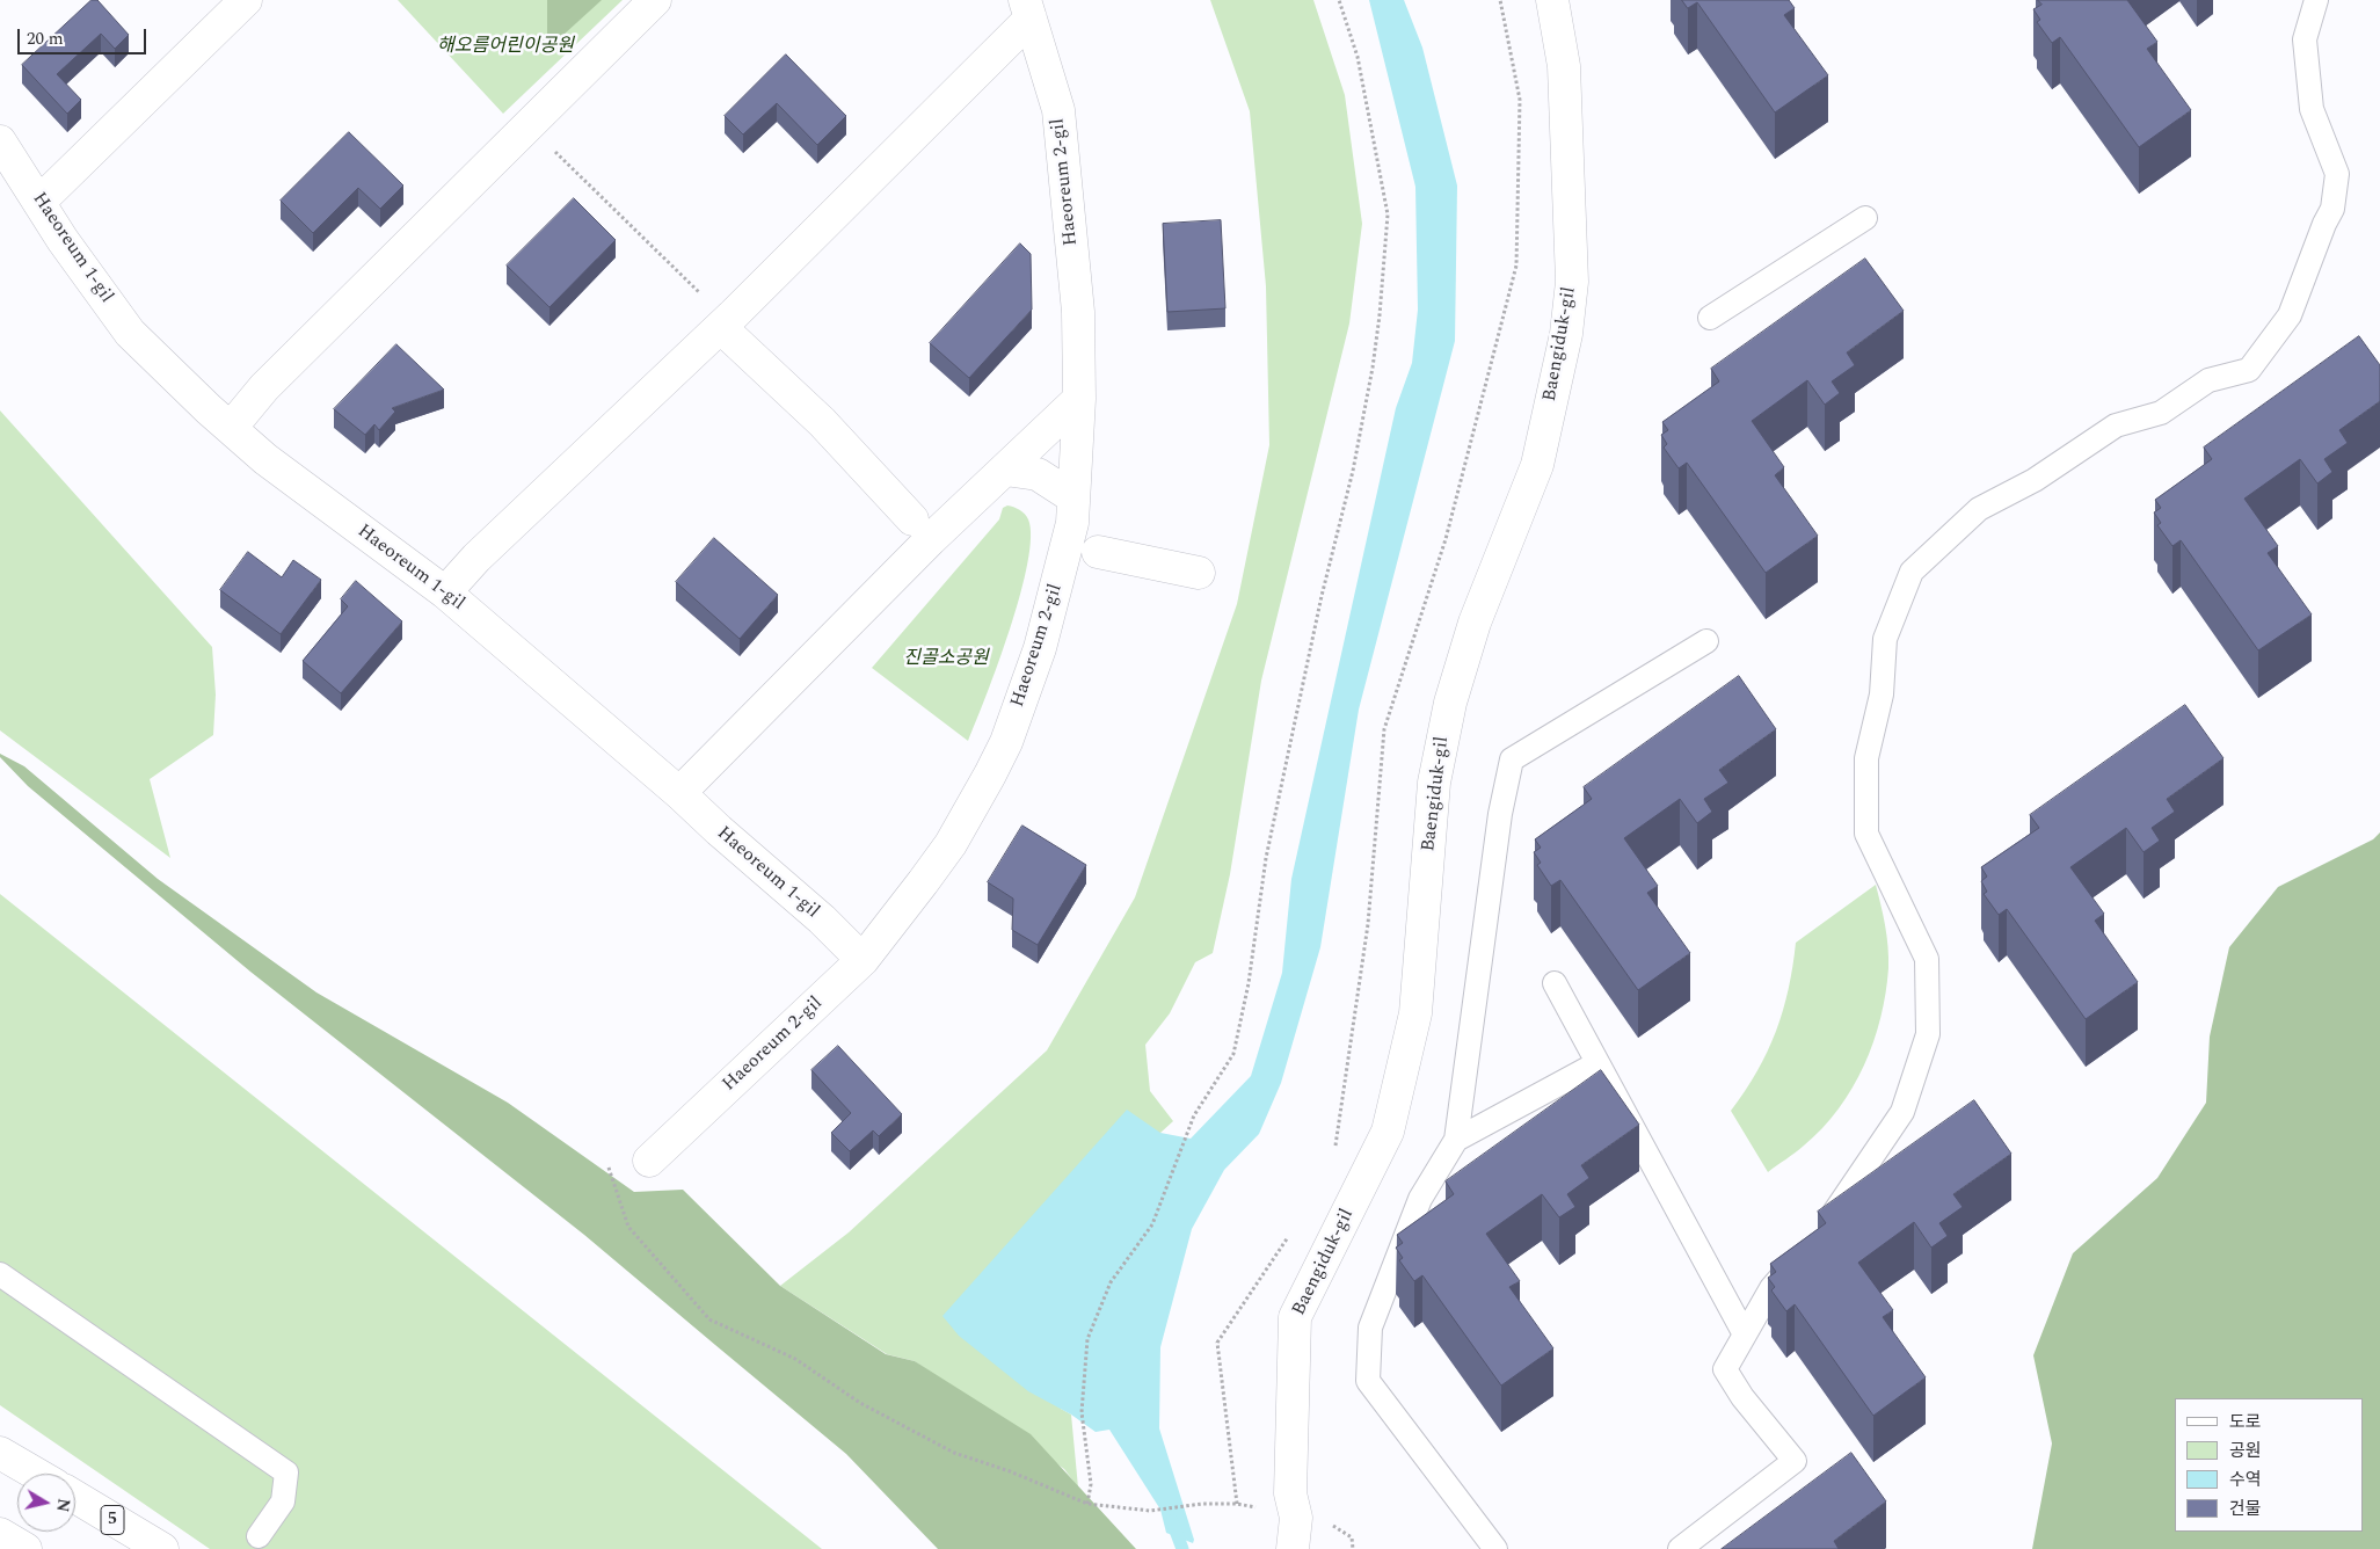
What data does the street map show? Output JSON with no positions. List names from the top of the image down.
{
  "streets": {
    "main road": [
      "Haeoreum 2-gil",
      "Haeoreum 1-gil",
      "Baengiduk-gil",
      "5"
    ]
  },
  "crossings": [
    ["Haeoreum 2-gil", "Haeoreum 1-gil"]
  ],
  "parks": ["해오름어린이공원", "진골소공원"],
  "legend": [
    "도로",
    "공원",
    "수역",
    "건물"
  ],
  "scale_bar": "20 m",
  "north": "right"
}
